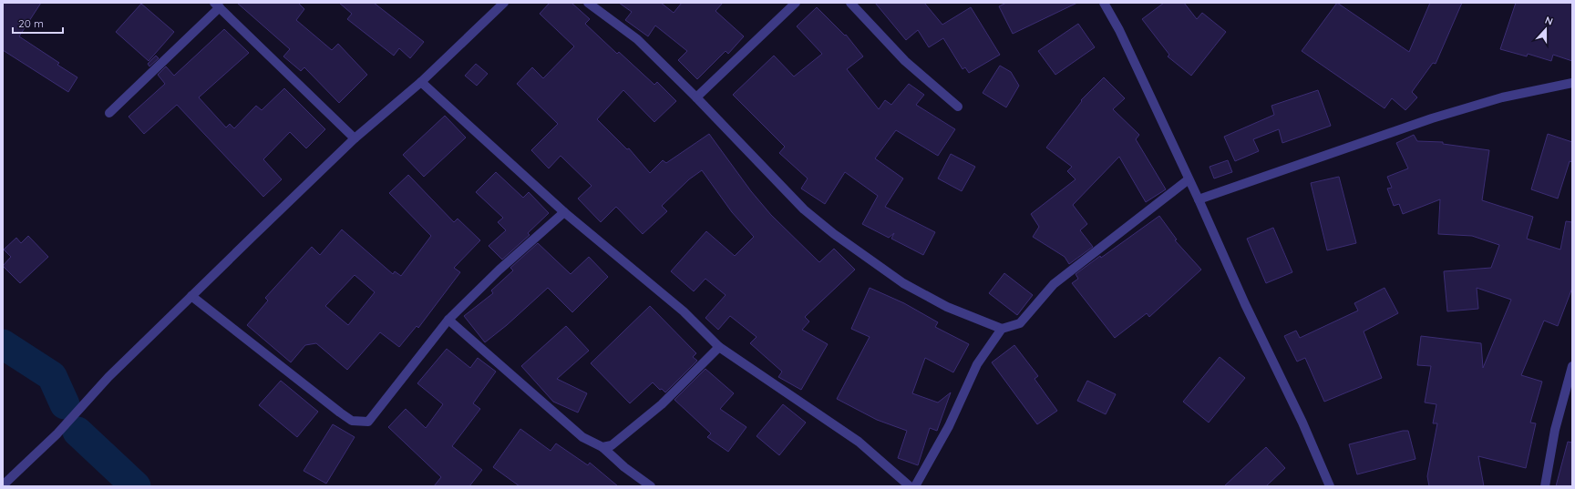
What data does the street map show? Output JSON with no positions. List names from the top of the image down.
{
  "scale_bar": "20 m",
  "north": "top"
}
